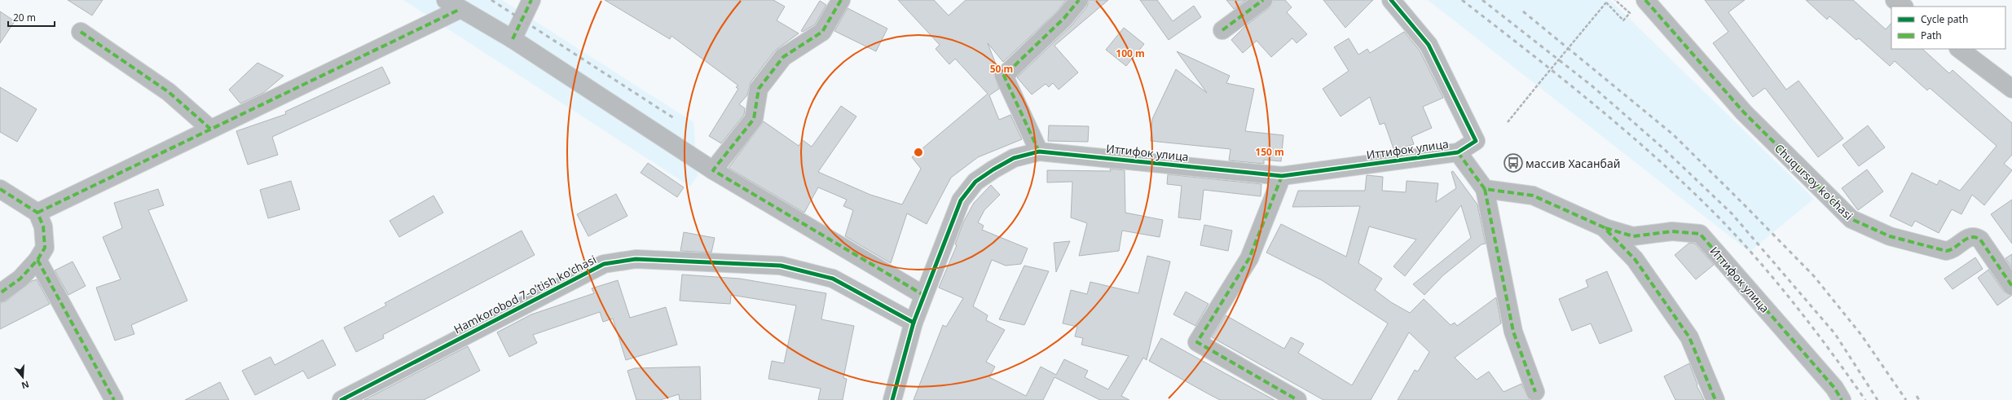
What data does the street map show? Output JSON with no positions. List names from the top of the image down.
{
  "streets": {
    "street": ["Иттифок улица", "Chuqursoy ko'chasi", "Hamkorobod 7-o'tish ko'chasi"]
  },
  "crossings": [
    ["Иттифок улица", "Hamkorobod 7-o'tish ko'chasi"]
  ],
  "places": {
    "bus stop": ["массив Хасанбай"]
  },
  "legend": ["Cycle path", "Path"],
  "scale_bar": "20 m",
  "north": "bottom",
  "rings": ["100 m", "50 m", "150 m"]
}
